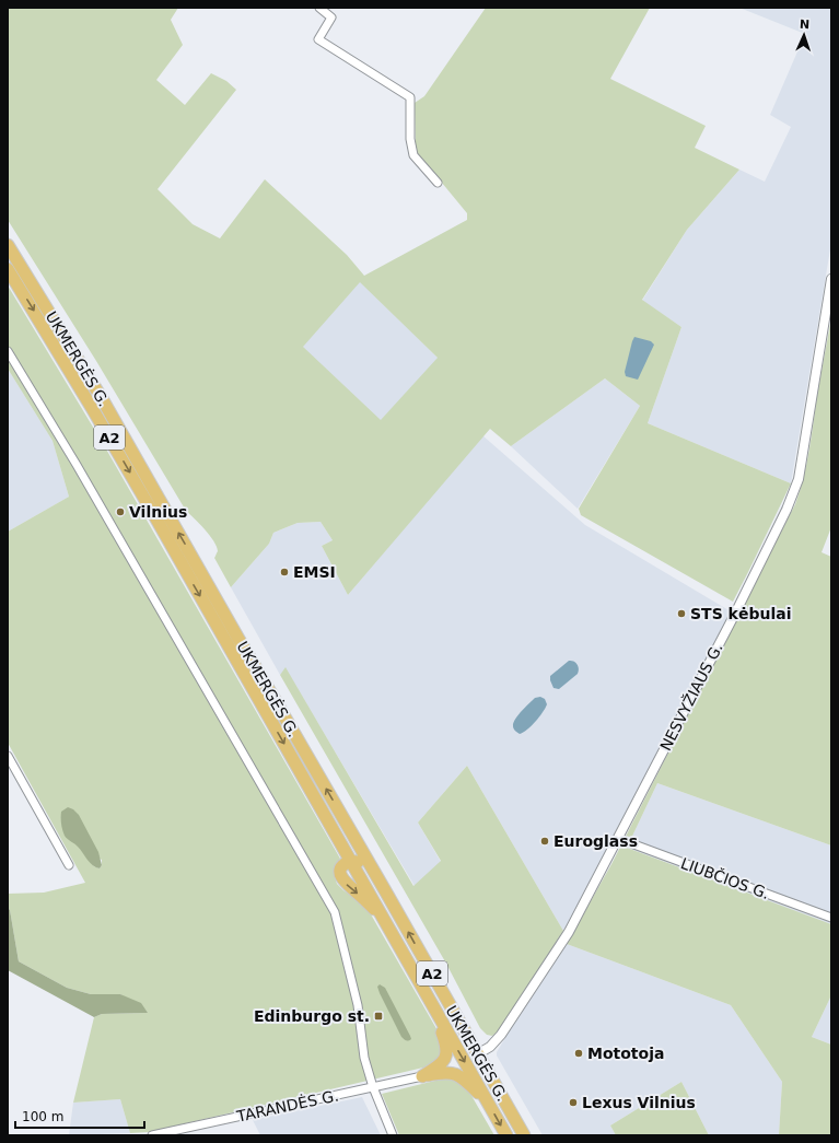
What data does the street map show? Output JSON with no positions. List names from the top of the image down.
{
  "streets": {
    "highway": ["UKMERGĖS G.", "A2"],
    "street": ["NESVYŽIAUS G.", "LIUBČIOS G.", "TARANDĖS G."]
  },
  "crossings": [
    ["UKMERGĖS G.", "NESVYŽIAUS G."],
    ["NESVYŽIAUS G.", "LIUBČIOS G."]
  ],
  "places": {
    "other": [
      "Vilnius",
      "EMSI",
      "STS kėbulai",
      "Euroglass",
      "Mototoja",
      "Lexus Vilnius"
    ],
    "transit": ["Edinburgo st."]
  },
  "scale_bar": "100 m",
  "north": "top"
}
